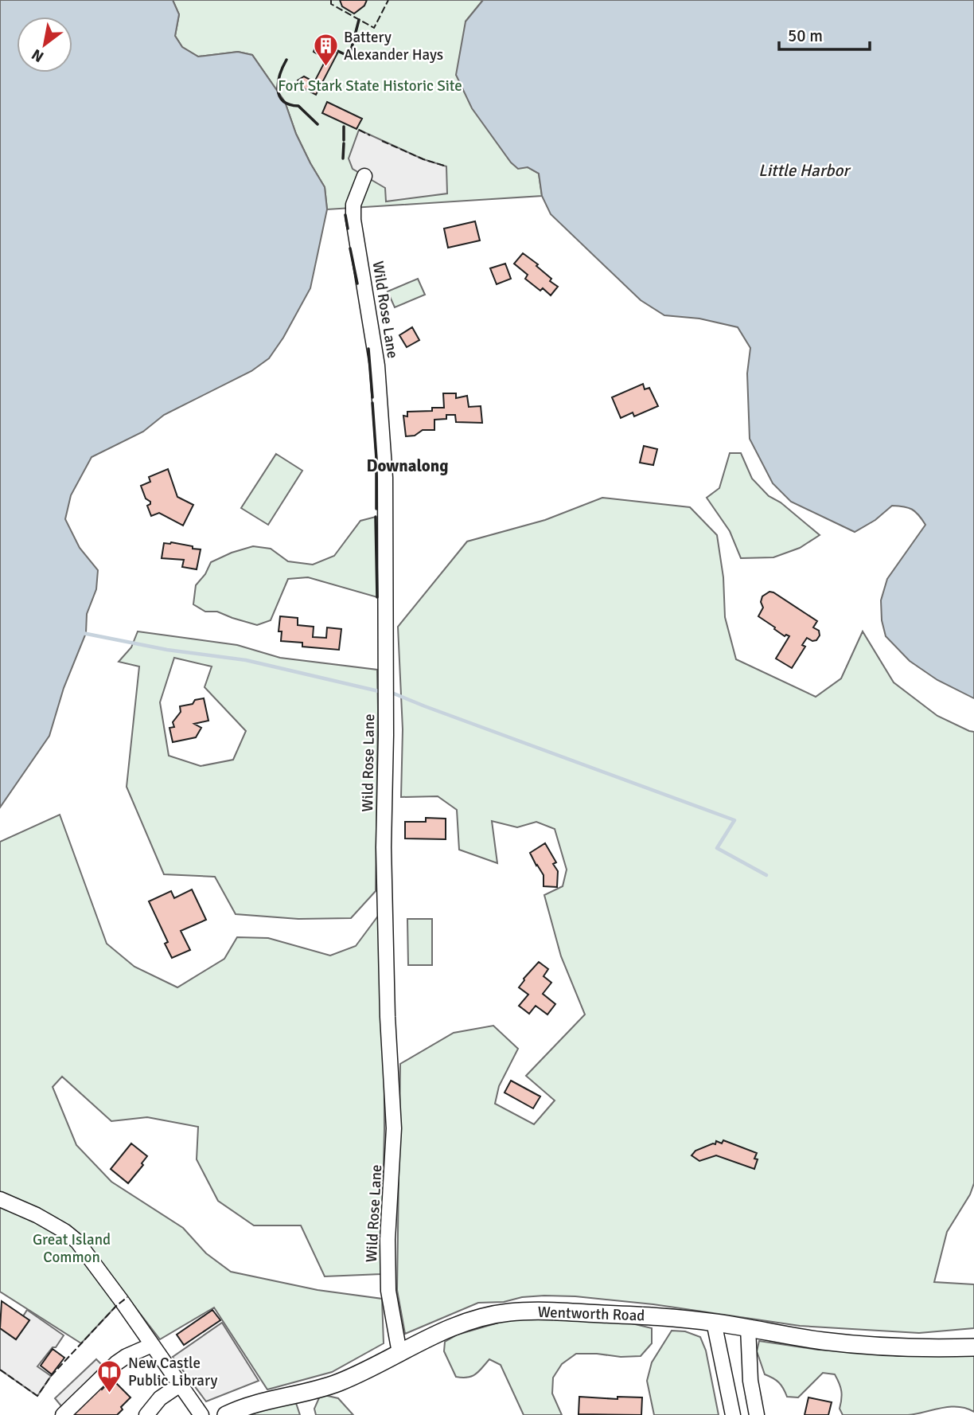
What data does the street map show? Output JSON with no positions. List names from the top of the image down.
{
  "streets": {
    "main road": ["Wentworth Road"],
    "street": ["Wild Rose Lane"]
  },
  "crossings": [
    ["Wild Rose Lane", "Wentworth Road"]
  ],
  "districts": ["Downalong"],
  "water": ["Little Harbor"],
  "parks": ["Fort Stark State Historic Site", "Great Island Common"],
  "places": {
    "building": ["Battery Alexander Hays"],
    "library": ["New Castle Public Library"]
  },
  "scale_bar": "50 m",
  "north": "bottom left"
}
